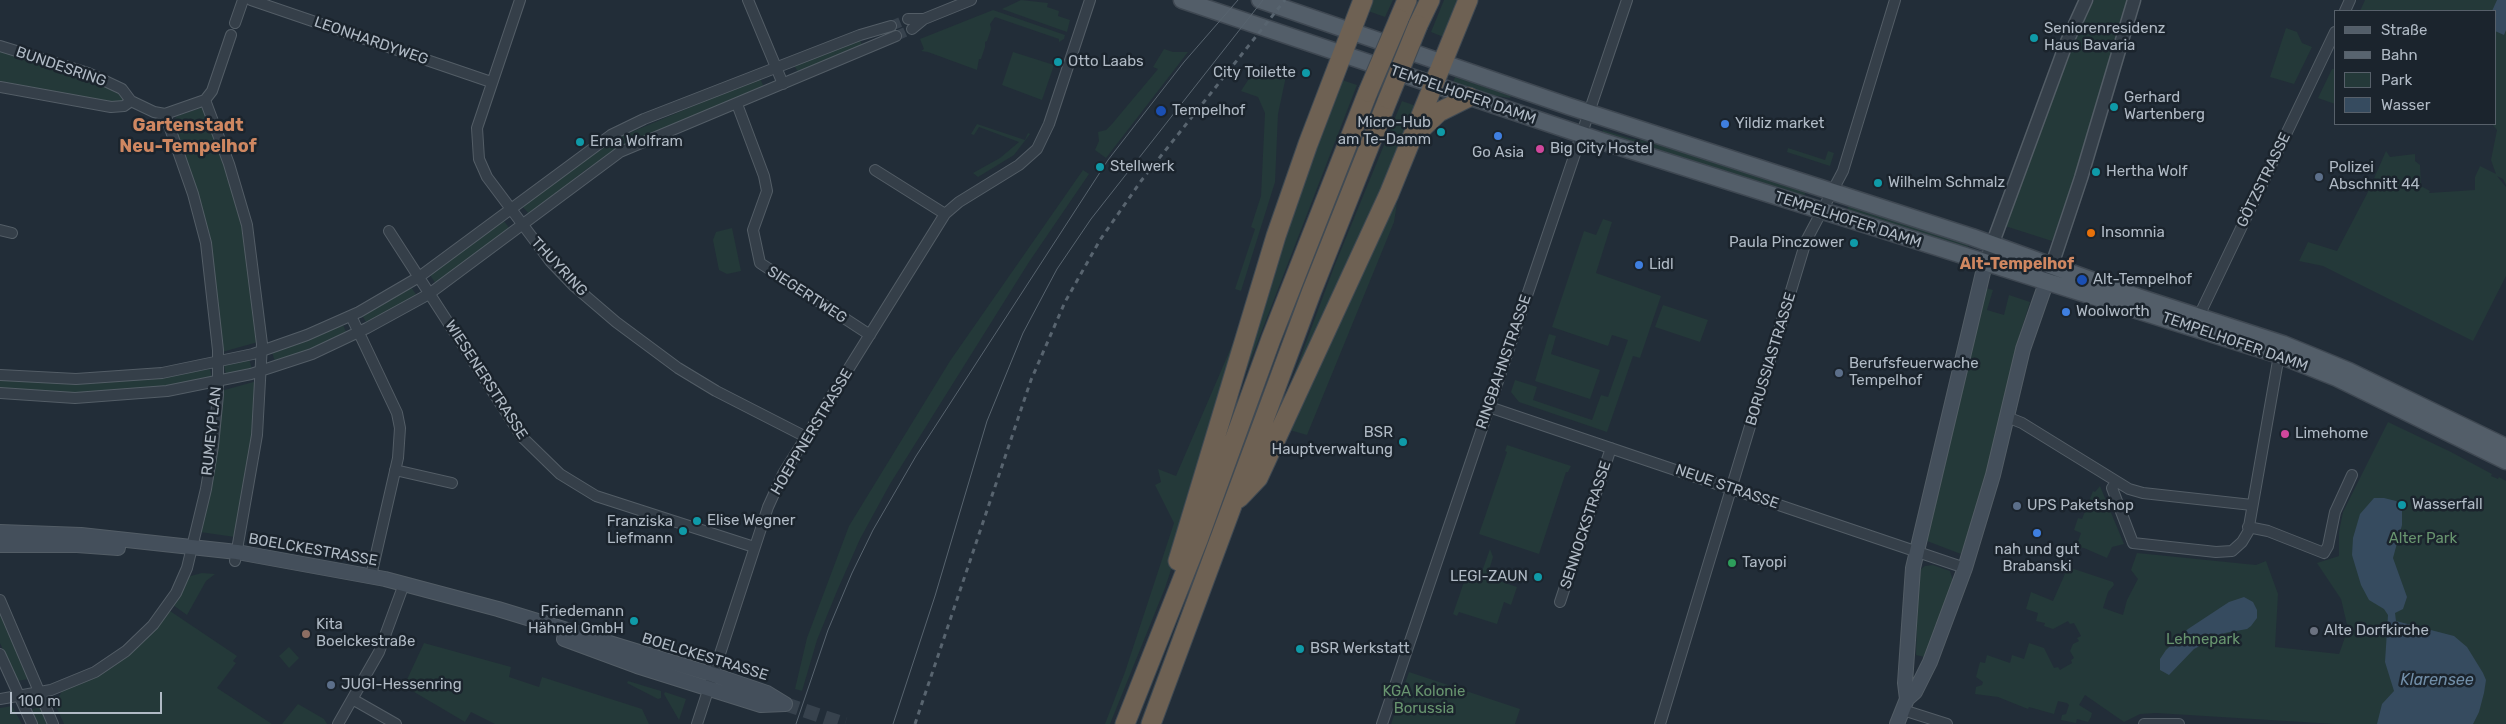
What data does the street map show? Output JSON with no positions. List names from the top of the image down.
{
  "streets": {
    "main road": ["TEMPELHOFER DAMM", "BOELCKESTRASSE"],
    "street": [
      "LEONHARDYWEG",
      "BUNDESRING",
      "GÖTZSTRASSE",
      "THUYRING",
      "SIEGERTWEG",
      "BORUSSIASTRASSE",
      "RINGBAHNSTRASSE",
      "WIESENERSTRASSE",
      "RUMEYPLAN",
      "HOEPPNERSTRASSE",
      "NEUE STRASSE",
      "SENNOCKSTRASSE"
    ]
  },
  "crossings": [
    ["LEONHARDYWEG", "THUYRING"],
    ["TEMPELHOFER DAMM", "GÖTZSTRASSE"],
    ["TEMPELHOFER DAMM", "BORUSSIASTRASSE"],
    ["TEMPELHOFER DAMM", "RINGBAHNSTRASSE"],
    ["THUYRING", "HOEPPNERSTRASSE"],
    ["SIEGERTWEG", "HOEPPNERSTRASSE"],
    ["BORUSSIASTRASSE", "NEUE STRASSE"],
    ["RINGBAHNSTRASSE", "NEUE STRASSE"],
    ["WIESENERSTRASSE", "HOEPPNERSTRASSE"],
    ["RUMEYPLAN", "BOELCKESTRASSE"],
    ["HOEPPNERSTRASSE", "BOELCKESTRASSE"],
    ["NEUE STRASSE", "SENNOCKSTRASSE"]
  ],
  "districts": ["Gartenstadt Neu-Tempelhof", "Alt-Tempelhof"],
  "water": ["Klarensee"],
  "parks": ["Alter Park", "Lehnepark", "KGA Kolonie Borussia"],
  "places": [
    "Seniorenresidenz Haus Bavaria",
    "Otto Laabs",
    "City Toilette",
    "Gerhard Wartenberg",
    "Tempelhof",
    "Yildiz market",
    "Micro-Hub am Te-Damm",
    "Go Asia",
    "Erna Wolfram",
    "Big City Hostel",
    "Stellwerk",
    "Hertha Wolf",
    "Polizei Abschnitt 44",
    "Wilhelm Schmalz",
    "Insomnia",
    "Paula Pinczower",
    "Lidl",
    "Alt-Tempelhof",
    "Woolworth",
    "Berufsfeuerwache Tempelhof",
    "Limehome",
    "BSR Hauptverwaltung",
    "Wasserfall",
    "UPS Paketshop",
    "Elise Wegner",
    "Franziska Liefmann",
    "nah und gut Brabanski",
    "Tayopi",
    "LEGI-ZAUN",
    "Friedemann Hähnel GmbH",
    "Alte Dorfkirche",
    "Kita Boelckestraße",
    "BSR Werkstatt",
    "JUGI-Hessenring"
  ],
  "legend": [
    "Straße",
    "Bahn",
    "Park",
    "Wasser"
  ],
  "scale_bar": "100 m"
}
